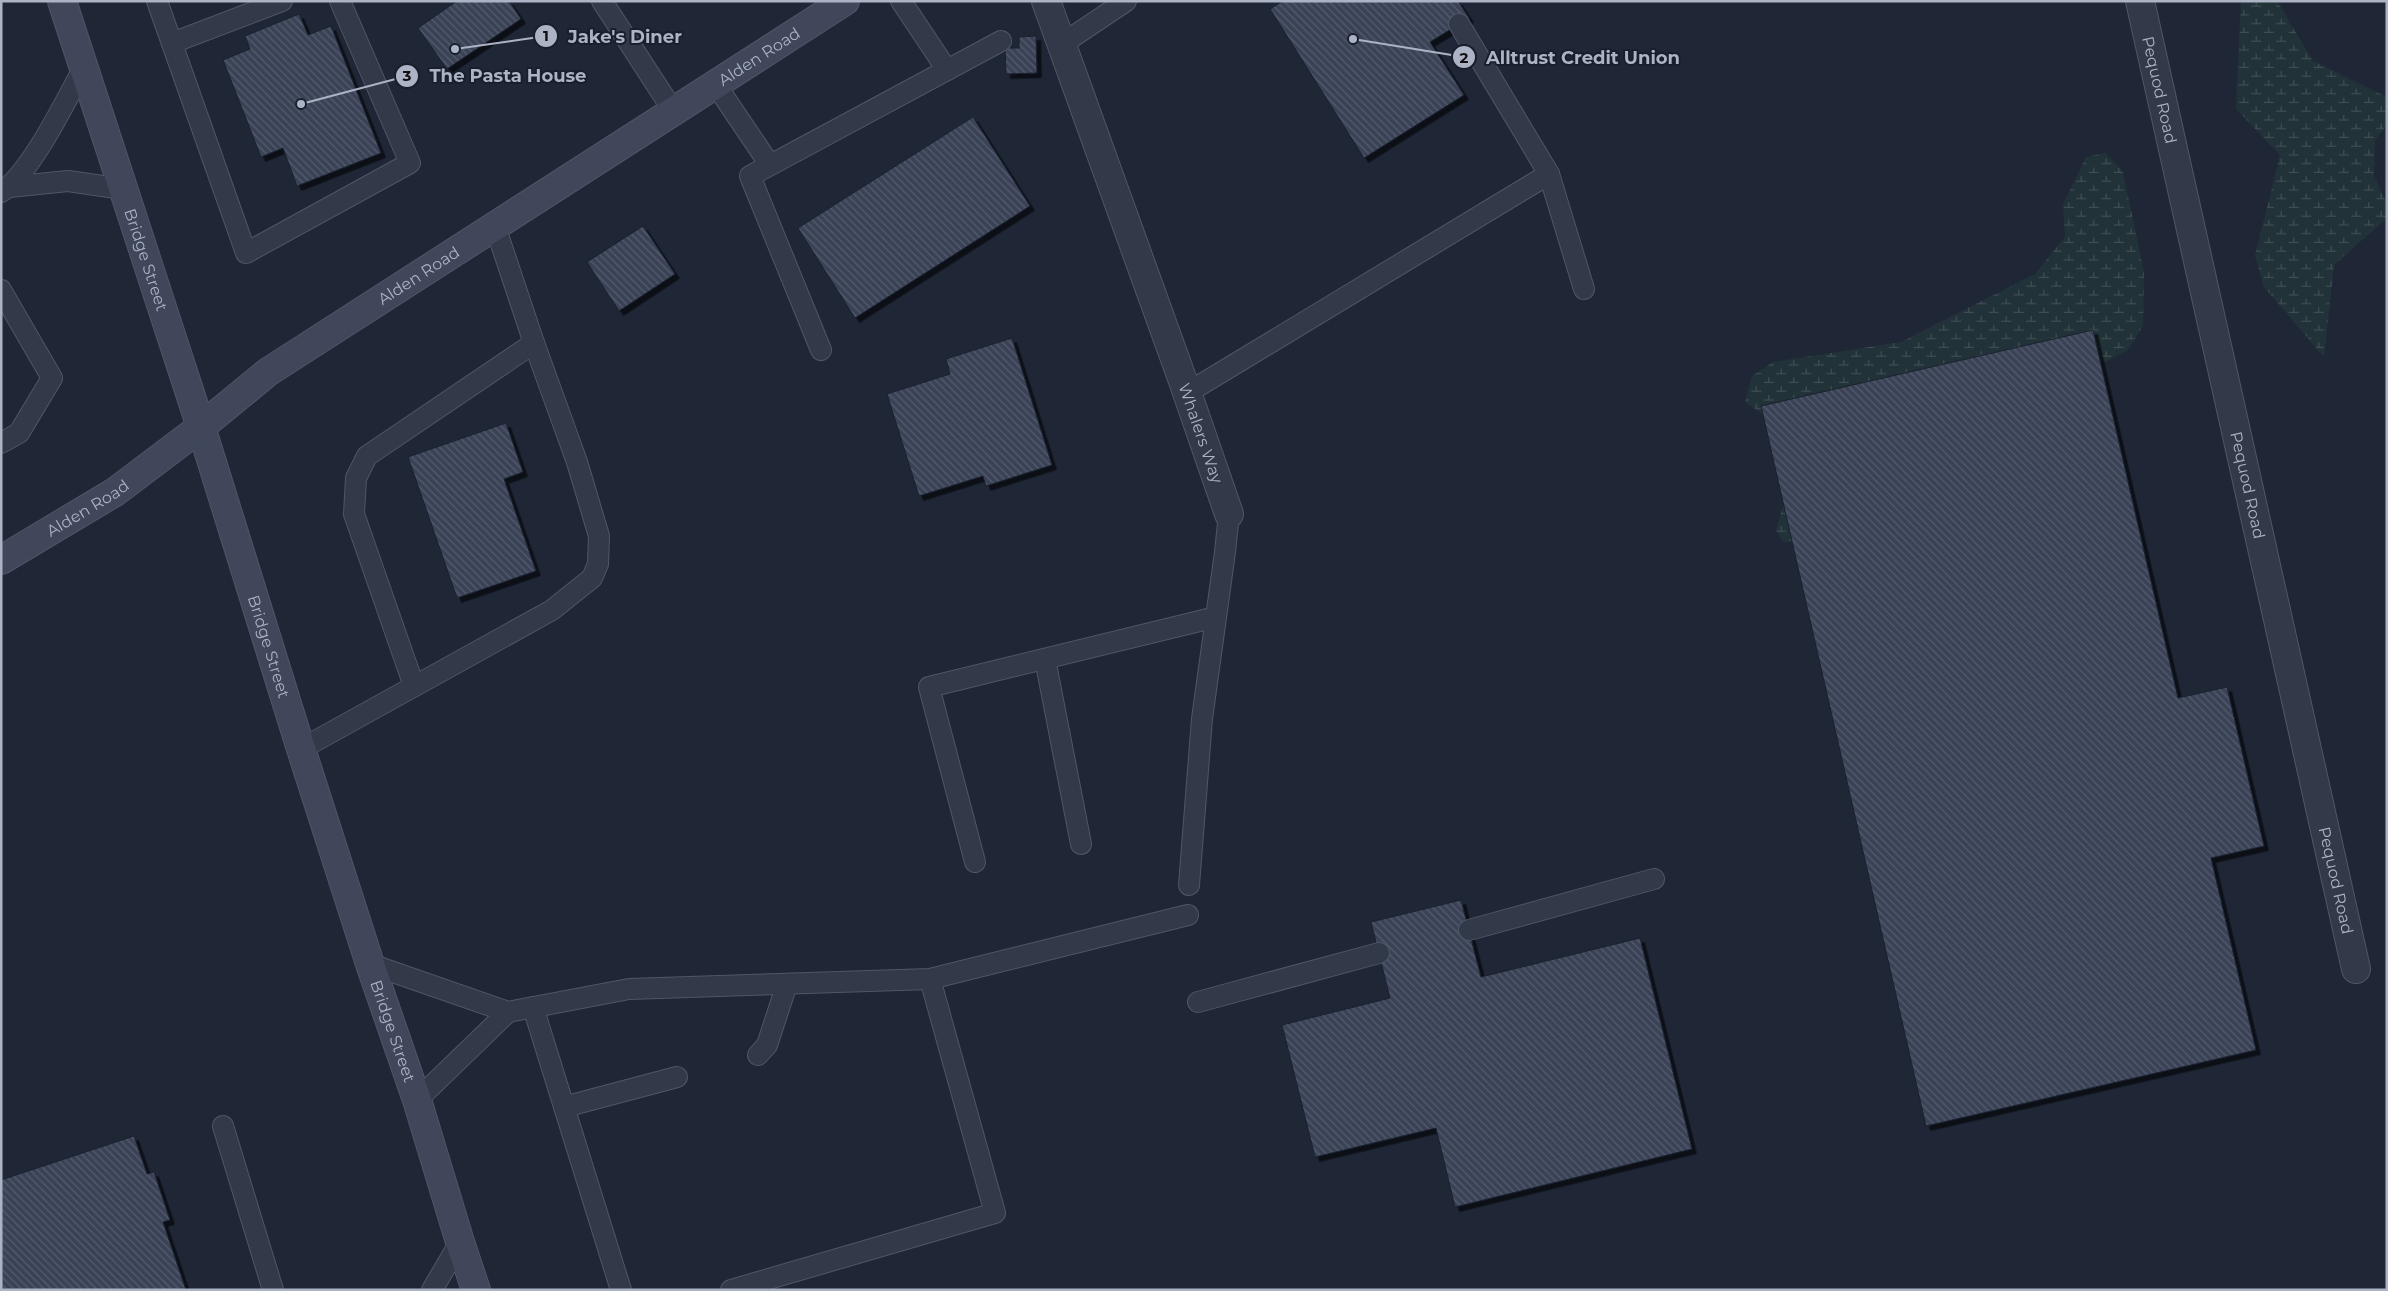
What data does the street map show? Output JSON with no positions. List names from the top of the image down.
{
  "streets": {
    "street": [
      "Alden Road",
      "Pequod Road",
      "Bridge Street",
      "Whalers Way"
    ]
  },
  "crossings": [
    ["Alden Road", "Bridge Street"]
  ],
  "places": ["Alltrust Credit Union", "Jake's Diner", "The Pasta House"]
}
